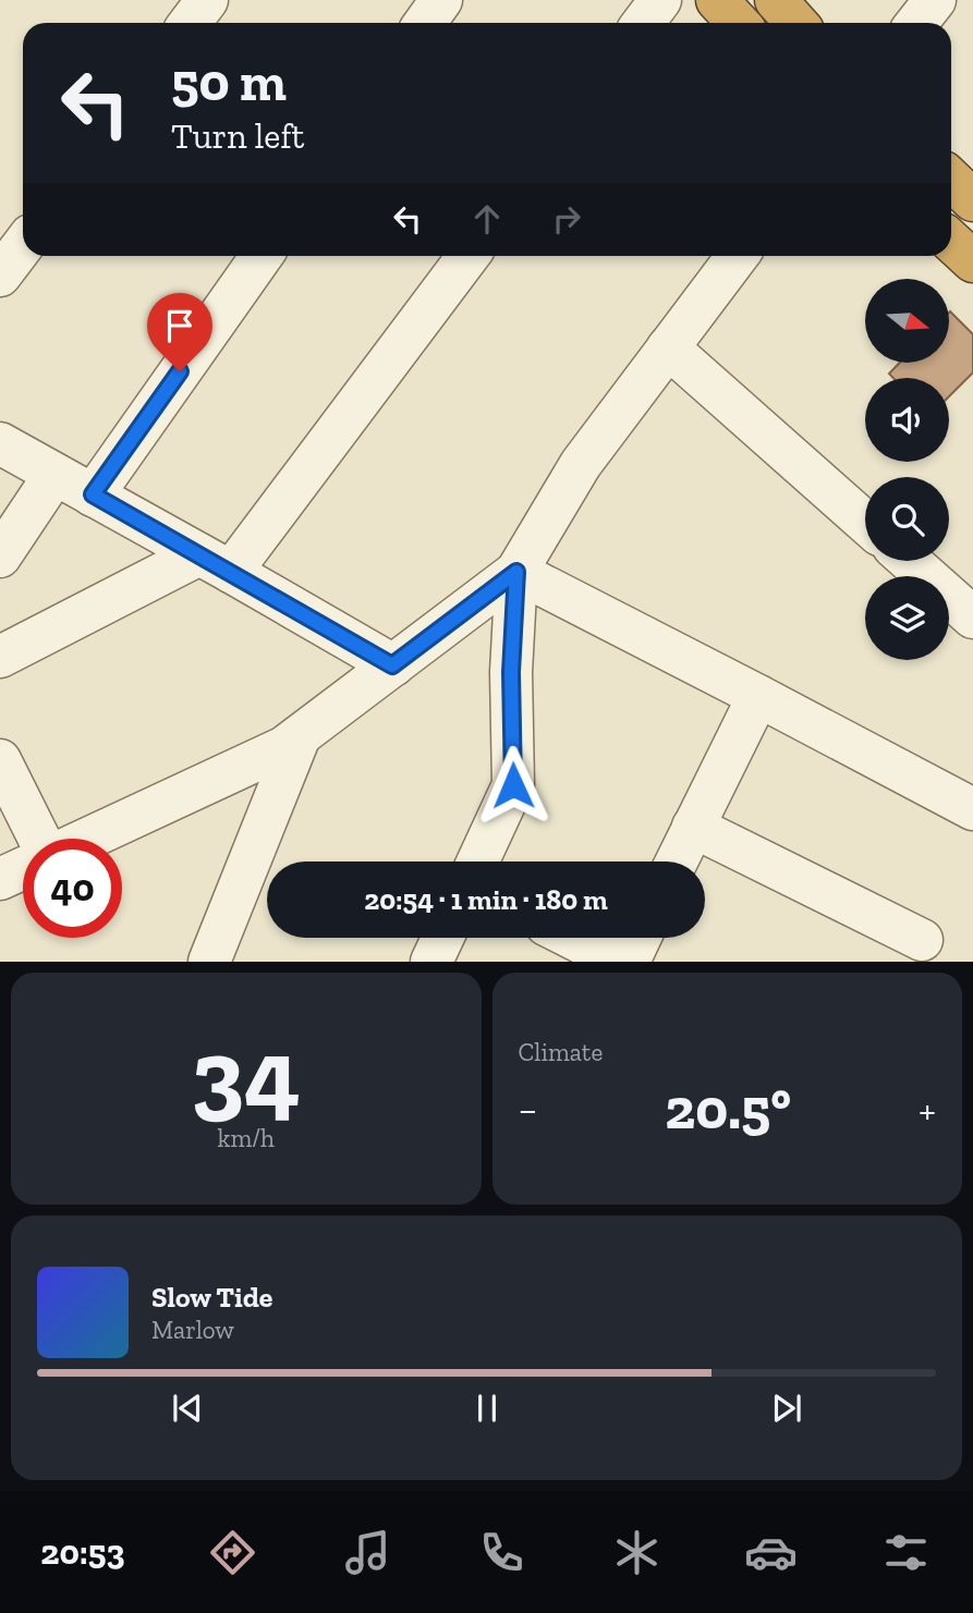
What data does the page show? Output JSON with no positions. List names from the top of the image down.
{
  "north": "right",
  "page": {
    "turn": ["50 m", "Turn left"],
    "limit": "40",
    "trip": "20:54 · 1 min · 180 m",
    "tile": [
      ["34", "km/h"],
      "Climate"
    ],
    "heat": ["−", "20.5°", "+"],
    "song": ["Slow Tide", "Marlow"],
    "tabs": "20:53"
  }
}
